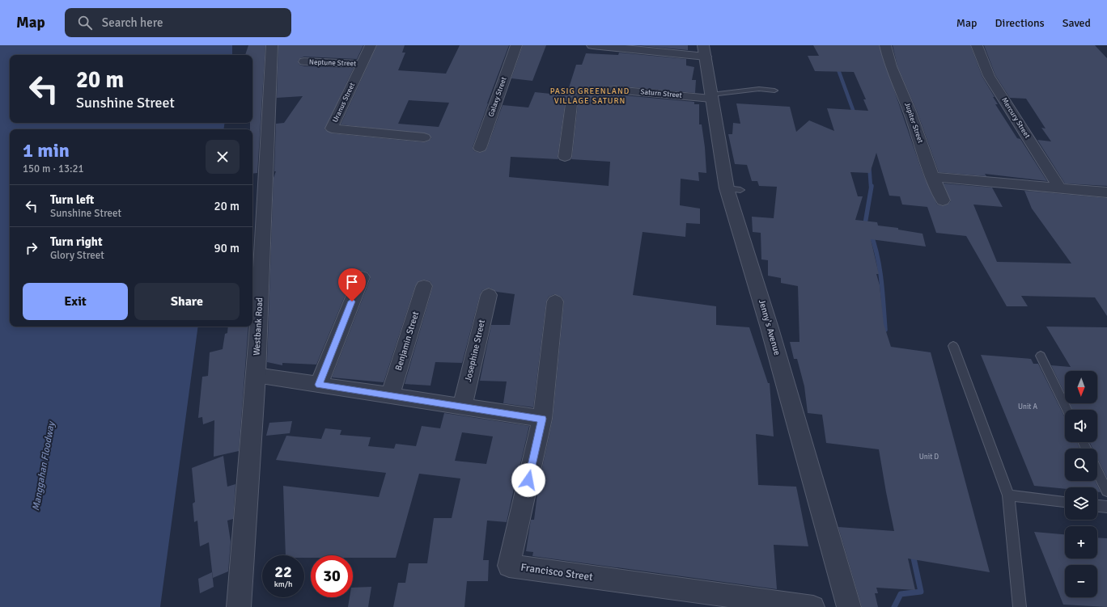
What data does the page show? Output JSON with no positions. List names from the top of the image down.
{
  "streets": {
    "street": [
      "Neptune Street",
      "Saturn Street",
      "Galaxy Street",
      "Uranus Street",
      "Mercury Street",
      "Jupiter Street",
      "Westbank Road",
      "Jenny's Avenue",
      "Benjamin Street",
      "Josephine Street",
      "Francisco Street"
    ]
  },
  "crossings": [
    ["Neptune Street", "Uranus Street"],
    ["Saturn Street", "Jenny's Avenue"]
  ],
  "districts": ["PASIG GREENLAND VILLAGE SATURN"],
  "water": ["Manggahan Floodway"],
  "house_numbers": ["Unit A", "Unit D"],
  "north": "bottom",
  "page": {
    "header": "Map",
    "search": "Search here",
    "nav": ["Map", "Directions", "Saved"],
    "turn": ["20 m", "Sunshine Street"],
    "heading": ["1 min", "150 m · 13:21"],
    "list": [
      {
        "name": "Turn left",
        "note": "Sunshine Street",
        "value": "20 m"
      },
      {
        "name": "Turn right",
        "note": "Glory Street",
        "value": "90 m"
      }
    ],
    "buttons": ["Exit", "Share"],
    "map_buttons": ["+", "−"],
    "speed": "22 km/h",
    "limit": "30"
  }
}
